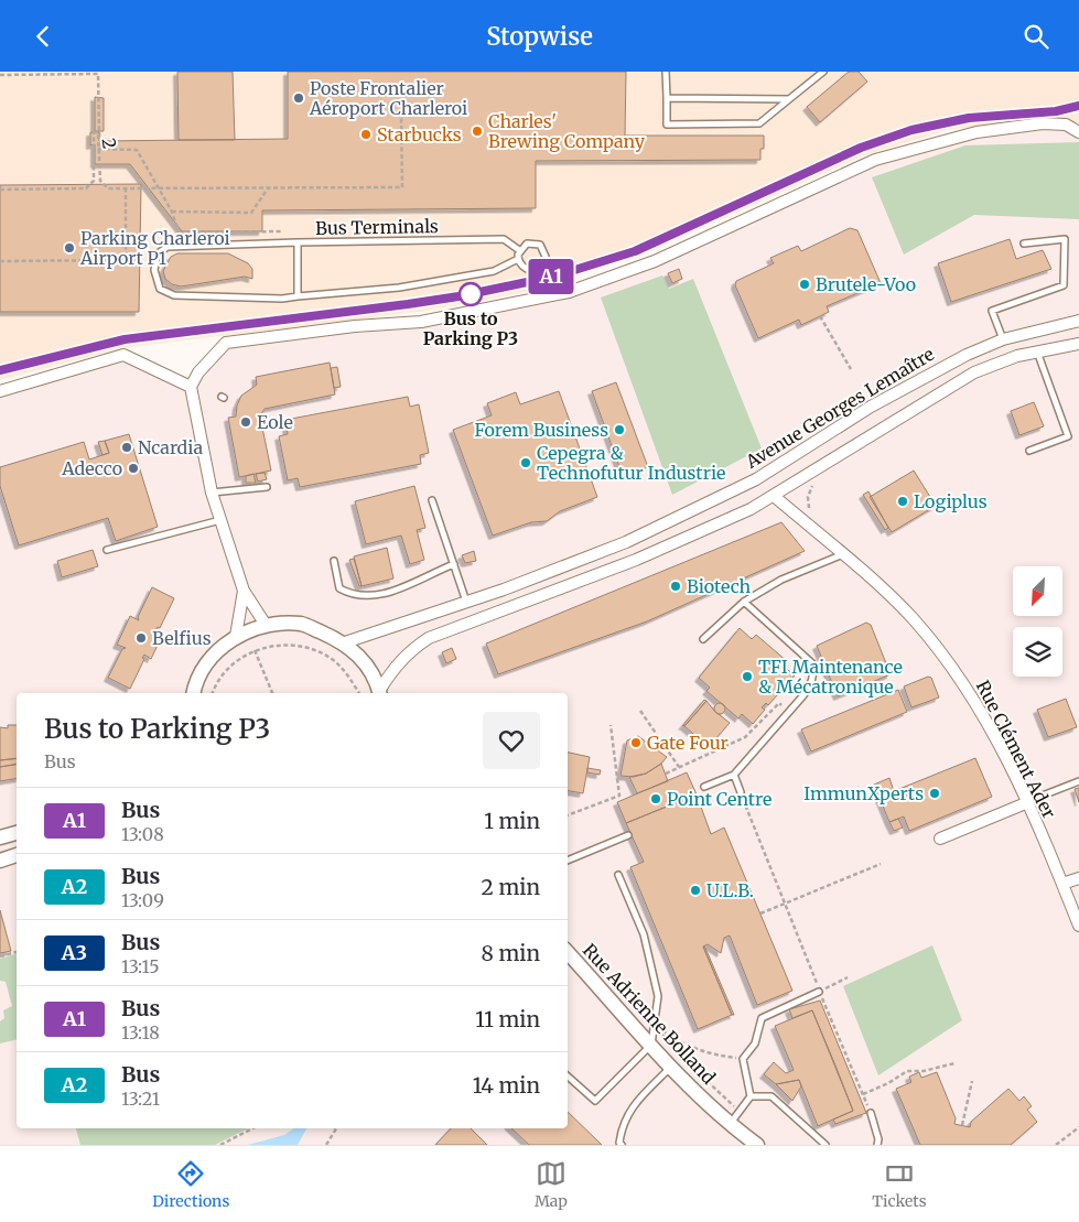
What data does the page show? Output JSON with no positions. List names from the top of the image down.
{
  "streets": {
    "street": ["Avenue Georges Lemaître", "Rue Clément Ader", "Rue Adrienne Bolland"],
    "lane": ["Bus Terminals"],
    "path": ["2"]
  },
  "places": [
    "Poste Frontalier Aéroport Charleroi",
    "Charles' Brewing Company",
    "Starbucks",
    "Parking Charleroi Airport P1",
    "Brutele-Voo",
    "Bus to Parking P3",
    "Eole",
    "Forem Business",
    "Ncardia",
    "Cepegra & Technofutur Industrie",
    "Adecco",
    "Logiplus",
    "Biotech",
    "Belfius",
    "TFI Maintenance & Mécatronique",
    "Gate Four",
    "ImmunXperts",
    "Point Centre",
    "U.L.B."
  ],
  "lines": ["bus line A1"],
  "north": "bottom left",
  "page": {
    "header": "Stopwise",
    "on_map": "A1",
    "heading": ["Bus to Parking P3", "Bus"],
    "list": [
      {
        "mark": "A1",
        "name": "Bus",
        "note": "13:08",
        "value": "1 min"
      },
      {
        "mark": "A2",
        "name": "Bus",
        "note": "13:09",
        "value": "2 min"
      },
      {
        "mark": "A3",
        "name": "Bus",
        "note": "13:15",
        "value": "8 min"
      },
      {
        "mark": "A1",
        "name": "Bus",
        "note": "13:18",
        "value": "11 min"
      },
      {
        "mark": "A2",
        "name": "Bus",
        "note": "13:21",
        "value": "14 min"
      }
    ],
    "tabs": ["Directions", "Map", "Tickets"]
  }
}
